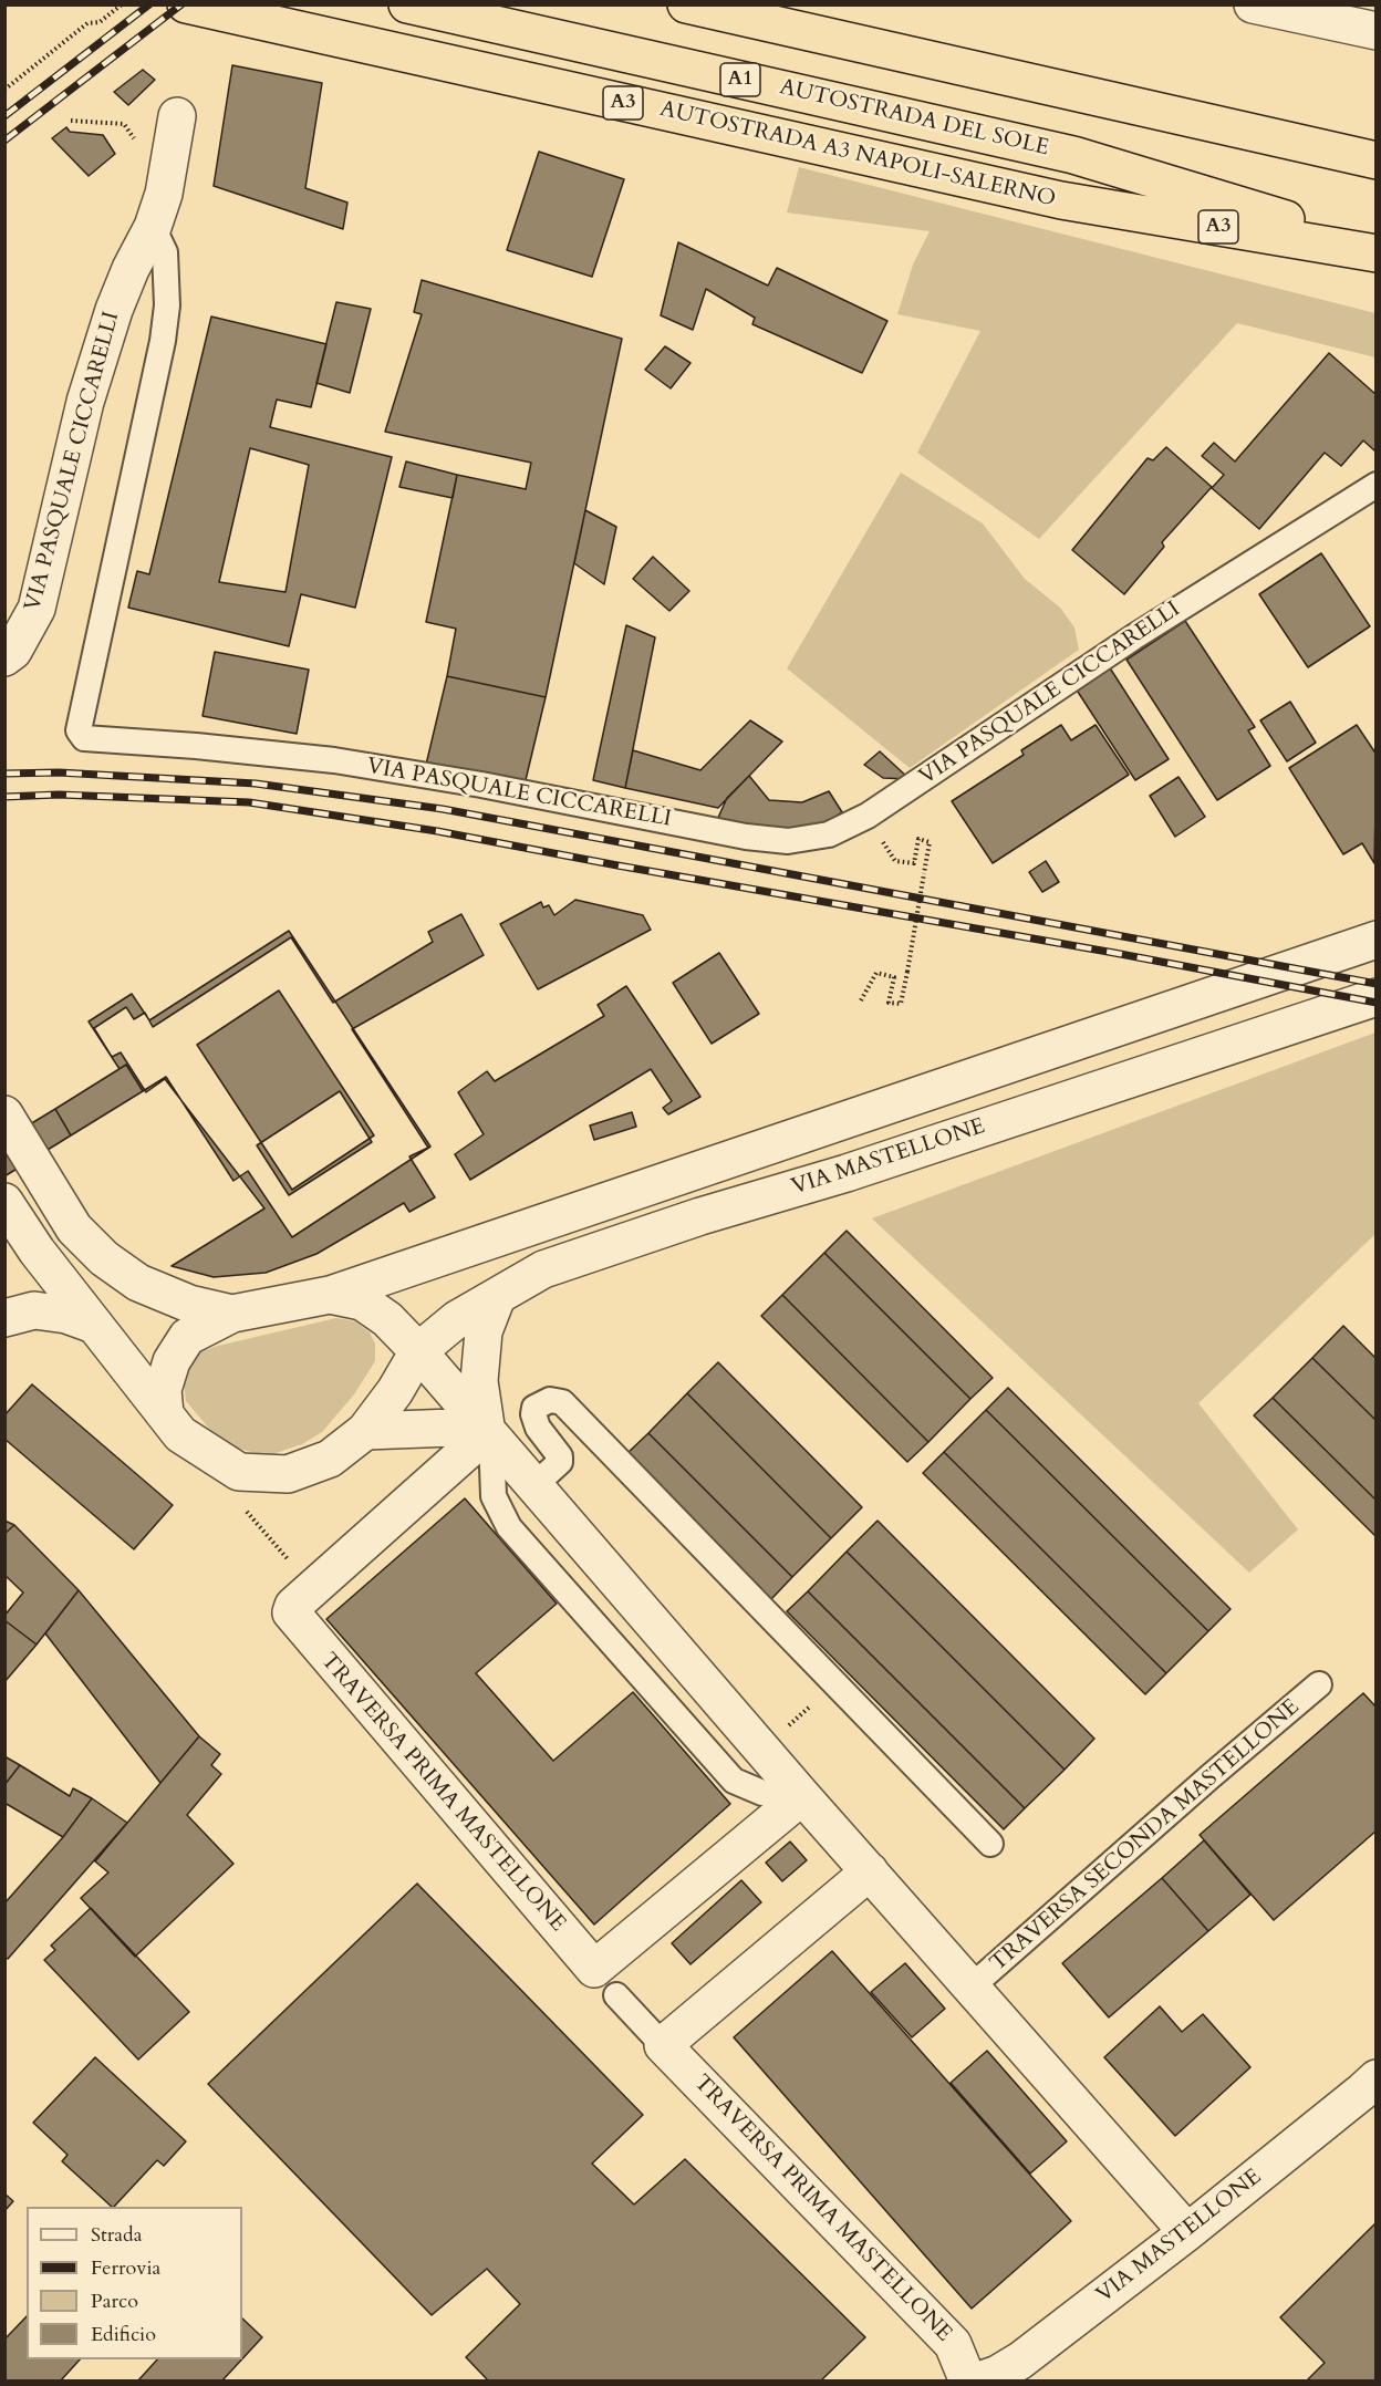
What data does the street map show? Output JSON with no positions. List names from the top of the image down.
{
  "streets": {
    "highway": [
      "A1",
      "A3",
      "AUTOSTRADA DEL SOLE",
      "AUTOSTRADA A3 NAPOLI-SALERNO"
    ],
    "street": [
      "VIA PASQUALE CICCARELLI",
      "VIA MASTELLONE",
      "TRAVERSA PRIMA MASTELLONE",
      "TRAVERSA SECONDA MASTELLONE"
    ]
  },
  "crossings": [
    ["VIA MASTELLONE", "TRAVERSA SECONDA MASTELLONE"],
    ["TRAVERSA PRIMA MASTELLONE", "TRAVERSA SECONDA MASTELLONE"]
  ],
  "legend": [
    "Strada",
    "Ferrovia",
    "Parco",
    "Edificio"
  ]
}
